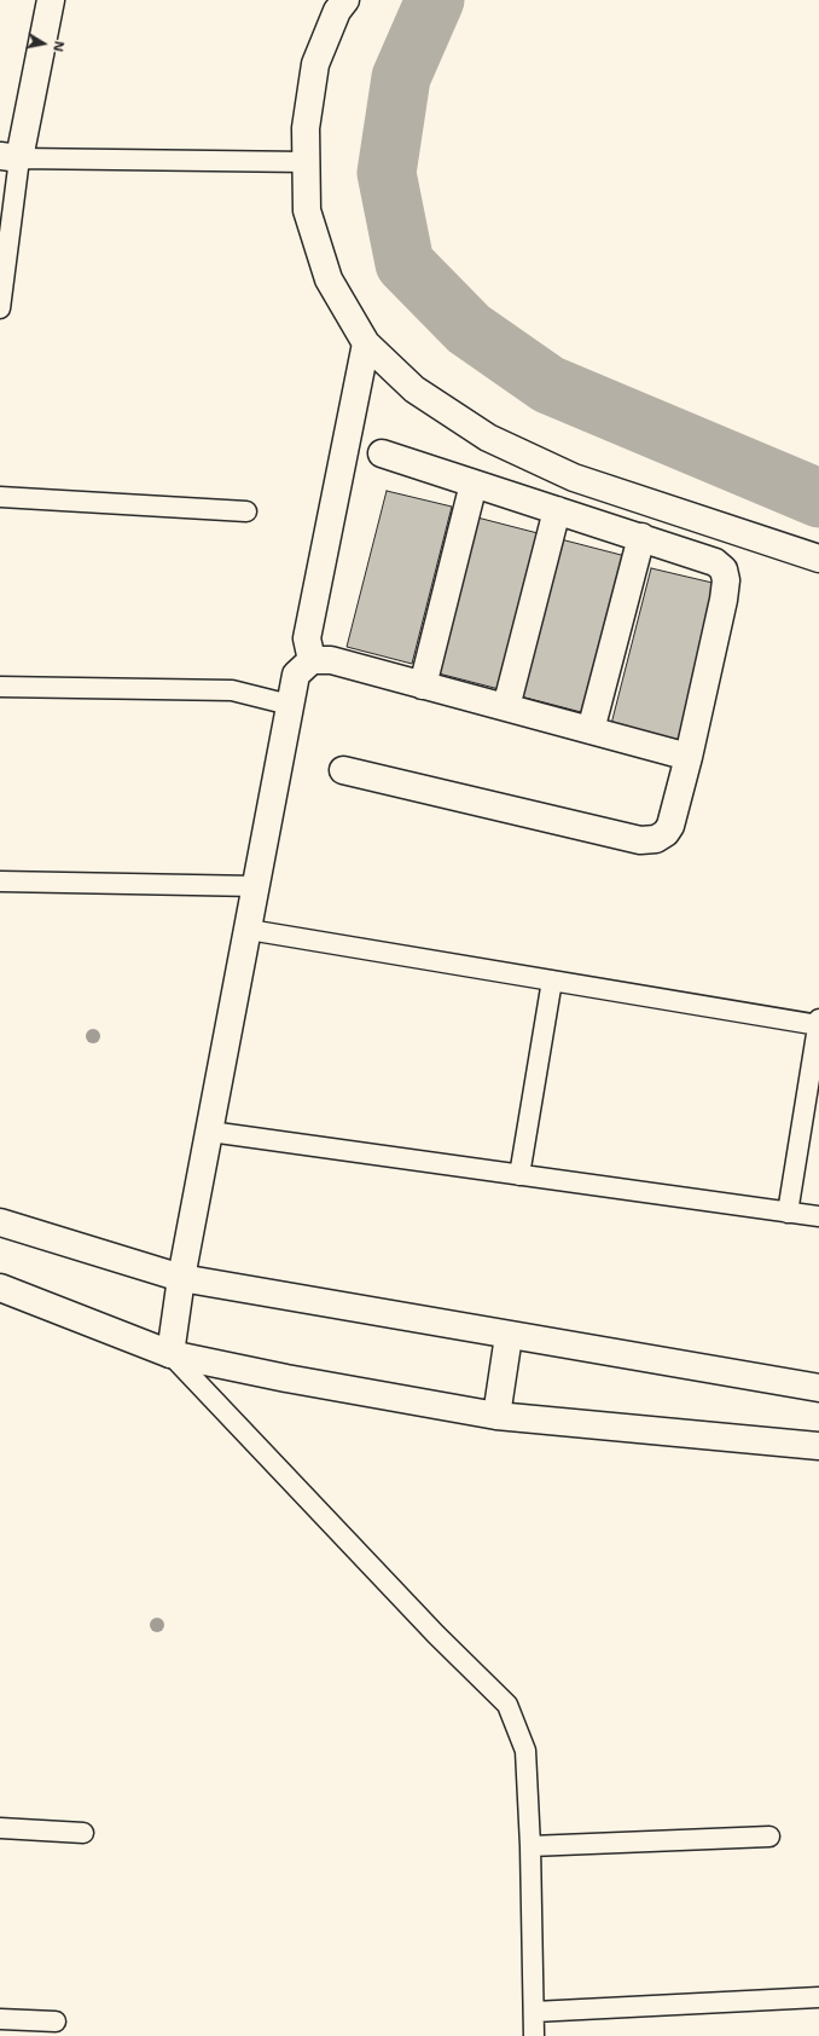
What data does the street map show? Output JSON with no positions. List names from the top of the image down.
{
  "north": "right"
}
